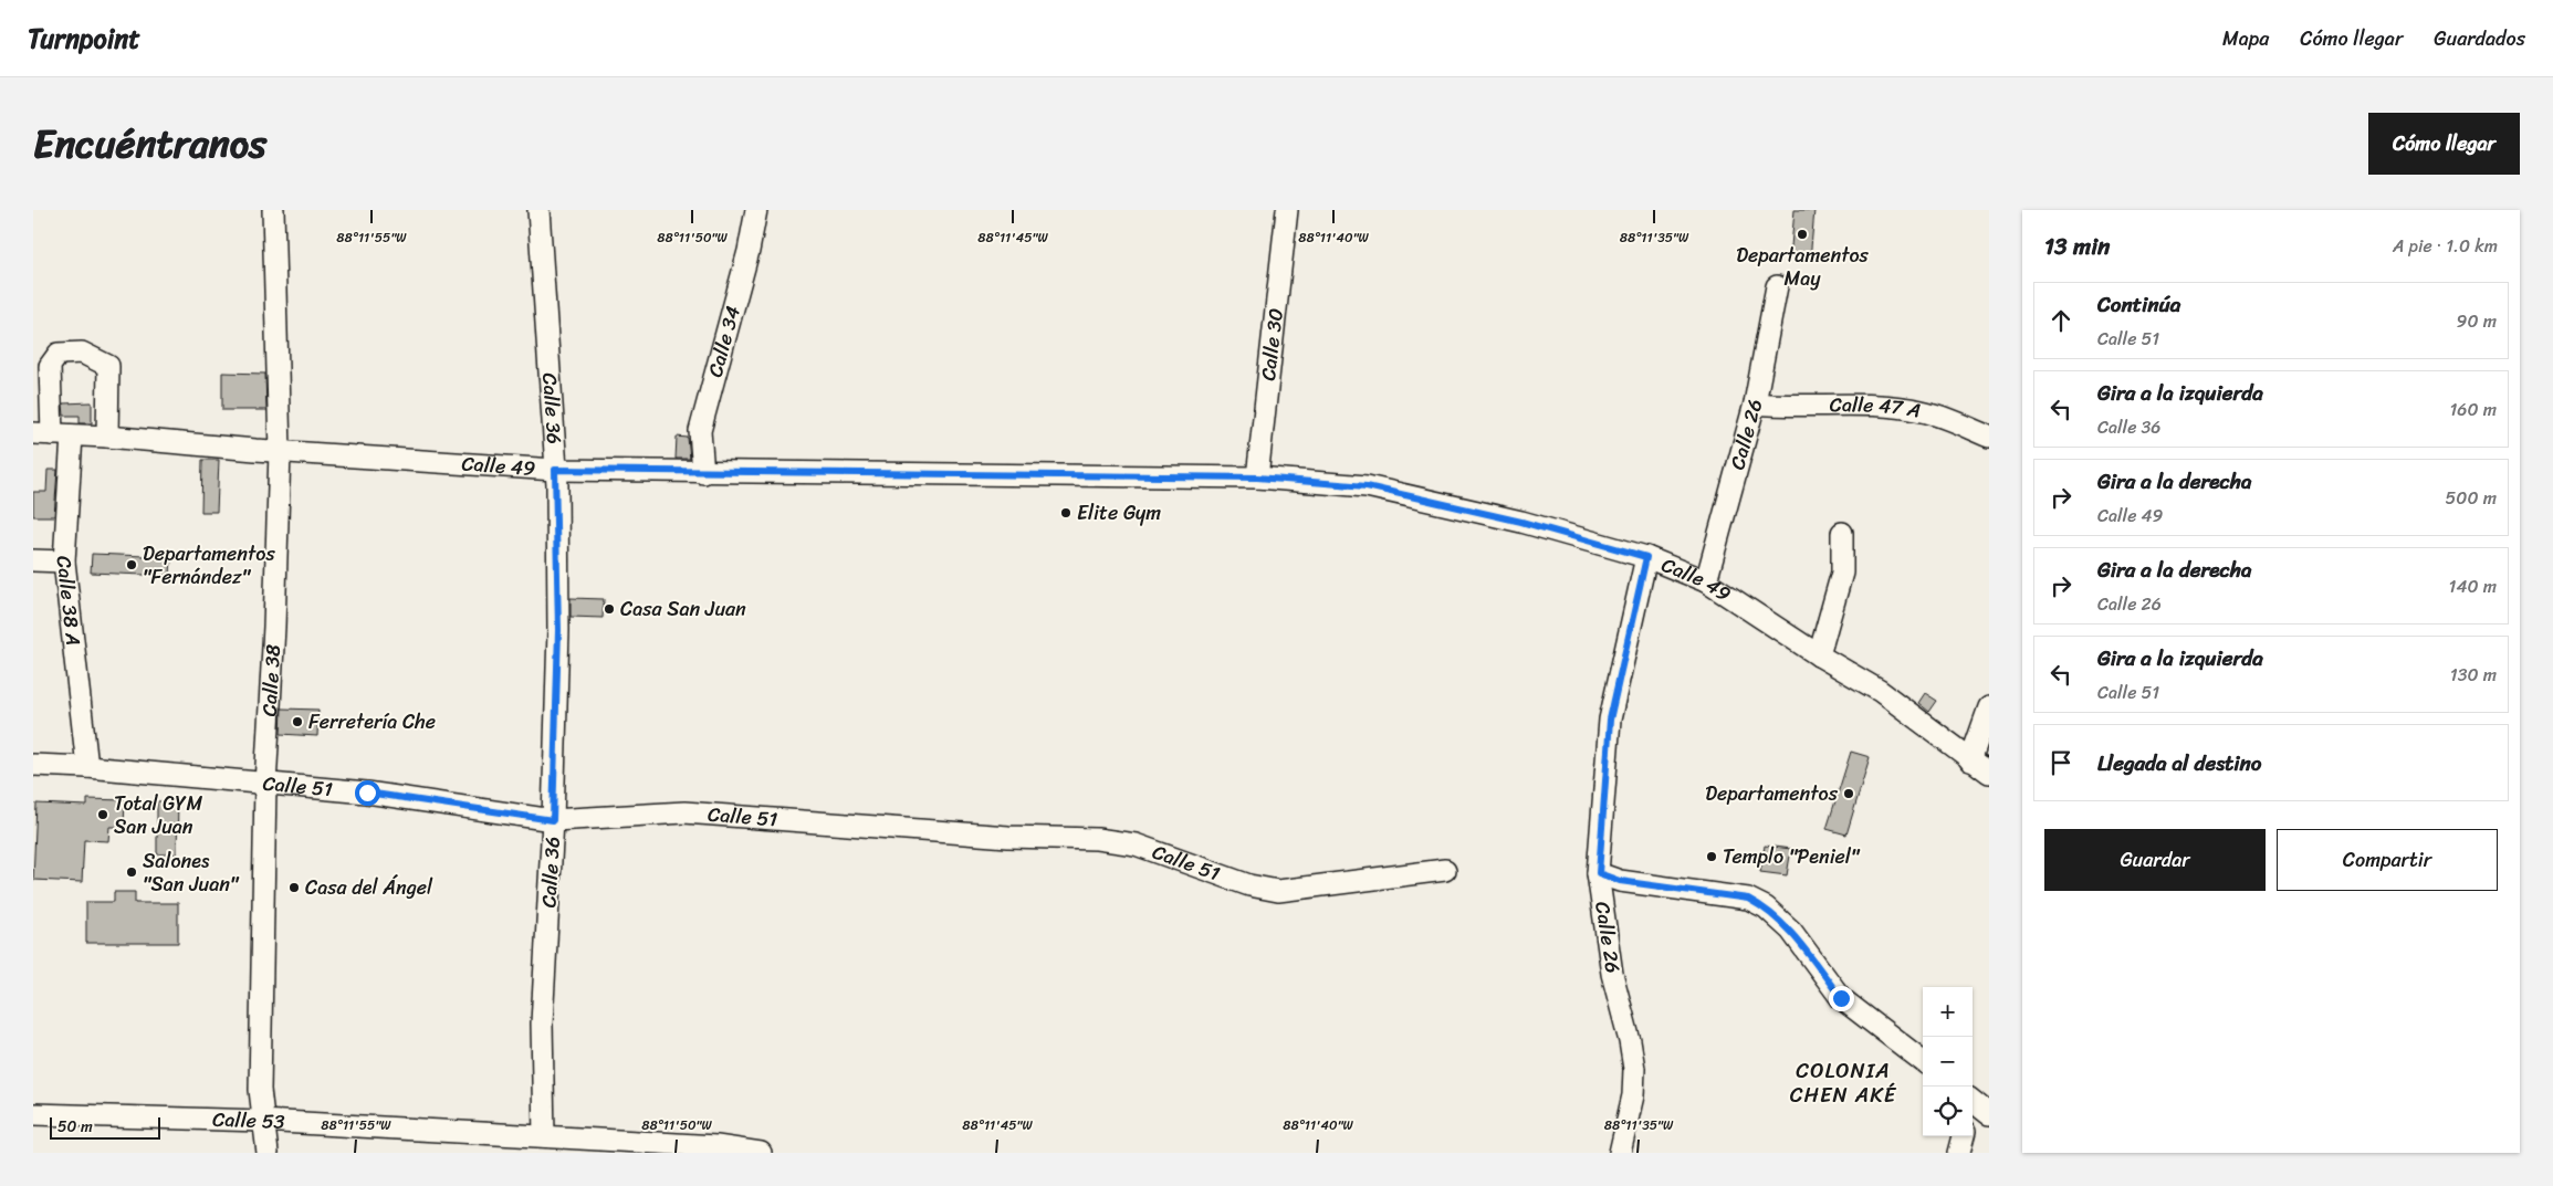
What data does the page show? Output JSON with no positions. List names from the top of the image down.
{
  "streets": {
    "street": [
      "Calle 34",
      "Calle 30",
      "Calle 36",
      "Calle 47 A",
      "Calle 26",
      "Calle 49",
      "Calle 38 A",
      "Calle 38",
      "Calle 51",
      "Calle 53"
    ]
  },
  "crossings": [
    ["Calle 34", "Calle 49"],
    ["Calle 30", "Calle 49"],
    ["Calle 36", "Calle 49"],
    ["Calle 36", "Calle 51"],
    ["Calle 36", "Calle 53"],
    ["Calle 47 A", "Calle 26"],
    ["Calle 26", "Calle 49"],
    ["Calle 49", "Calle 38 A"],
    ["Calle 49", "Calle 38"],
    ["Calle 38 A", "Calle 51"],
    ["Calle 38", "Calle 51"],
    ["Calle 38", "Calle 53"]
  ],
  "districts": ["COLONIA CHEN AKÉ"],
  "places": [
    "Departamentos May",
    "Elite Gym",
    "Departamentos \"Fernández\"",
    "Casa San Juan",
    "Ferretería Che",
    "Departamentos",
    "Total GYM San Juan",
    "Templo \"Peniel\"",
    "Salones \"San Juan\"",
    "Casa del Ángel"
  ],
  "scale_bar": "50 m",
  "page": {
    "header": "Turnpoint",
    "nav": ["Mapa", "Cómo llegar", "Guardados"],
    "title": "Encuéntranos",
    "buttons": [
      "Cómo llegar",
      ["Guardar", "Compartir"]
    ],
    "heading": ["13 min", "A pie · 1.0 km"],
    "list": [
      ["Continúa", "Calle 51", "90 m"],
      ["Gira a la izquierda", "Calle 36", "160 m"],
      ["Gira a la derecha", "Calle 49", "500 m"],
      ["Gira a la derecha", "Calle 26", "140 m"],
      ["Gira a la izquierda", "Calle 51", "130 m"],
      "Llegada al destino"
    ],
    "map_buttons": ["+", "−"],
    "scale": "50 m"
  },
  "coordinates": [
    "88°11'55\"W",
    "88°11'50\"W",
    "88°11'45\"W",
    "88°11'40\"W",
    "88°11'35\"W"
  ]
}
